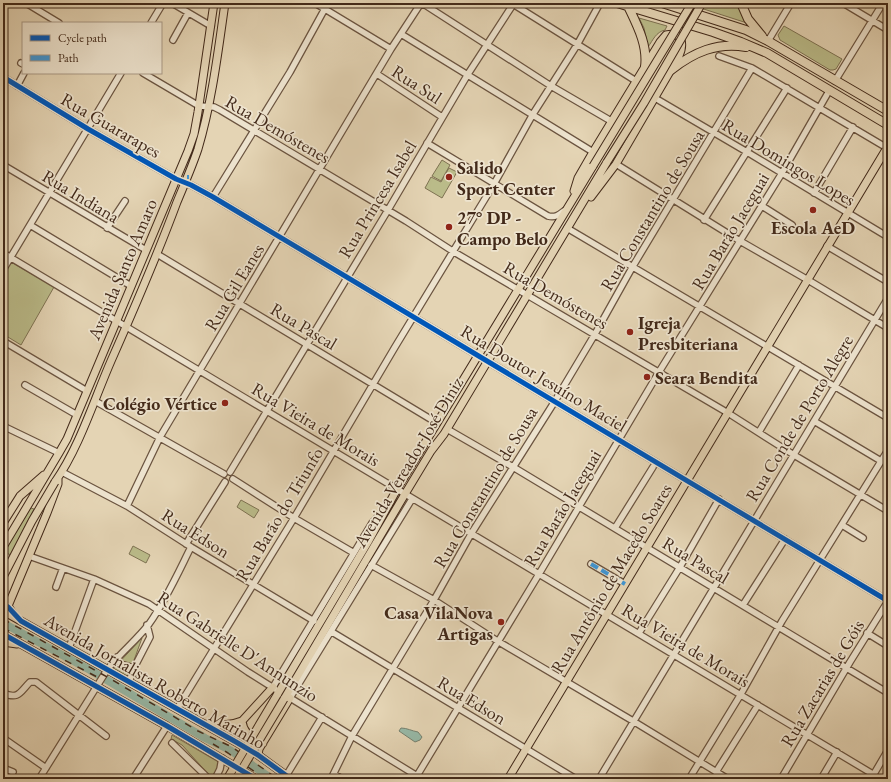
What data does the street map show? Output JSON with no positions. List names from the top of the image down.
{
  "streets": {
    "main road": [
      "Avenida Santo Amaro",
      "Avenida Vereador José Diniz",
      "Rua Antônio de Macedo Soares",
      "Avenida Jornalista Roberto Marinho"
    ],
    "street": [
      "Rua Sul",
      "Rua Guararapes",
      "Rua Demóstenes",
      "Rua Domingos Lopes",
      "Rua Indiana",
      "Rua Princesa Isabel",
      "Rua Constantino de Sousa",
      "Rua Barão Jaceguai",
      "Rua Gil Eanes",
      "Rua Pascal",
      "Rua Doutor Jesuíno Maciel",
      "Rua Conde de Porto Alegre",
      "Rua Vieira de Morais",
      "Rua Barão do Triunfo",
      "Rua Edson",
      "Rua Gabrielle D'Annunzio",
      "Rua Zacarias de Góis"
    ]
  },
  "crossings": [
    ["Rua Sul", "Rua Princesa Isabel"],
    ["Rua Sul", "Rua Gil Eanes"],
    ["Rua Guararapes", "Avenida Santo Amaro"],
    ["Rua Guararapes", "Rua Doutor Jesuíno Maciel"],
    ["Rua Demóstenes", "Rua Princesa Isabel"],
    ["Rua Demóstenes", "Rua Constantino de Sousa"],
    ["Rua Demóstenes", "Rua Barão Jaceguai"],
    ["Rua Demóstenes", "Avenida Santo Amaro"],
    ["Rua Demóstenes", "Rua Gil Eanes"],
    ["Rua Demóstenes", "Rua Conde de Porto Alegre"],
    ["Rua Demóstenes", "Avenida Vereador José Diniz"],
    ["Rua Demóstenes", "Rua Barão do Triunfo"],
    ["Rua Demóstenes", "Rua Antônio de Macedo Soares"],
    ["Rua Domingos Lopes", "Rua Constantino de Sousa"],
    ["Rua Domingos Lopes", "Rua Barão Jaceguai"],
    ["Rua Domingos Lopes", "Rua Antônio de Macedo Soares"],
    ["Rua Indiana", "Avenida Santo Amaro"],
    ["Rua Princesa Isabel", "Rua Pascal"],
    ["Rua Princesa Isabel", "Rua Doutor Jesuíno Maciel"],
    ["Rua Princesa Isabel", "Rua Vieira de Morais"],
    ["Rua Constantino de Sousa", "Rua Pascal"],
    ["Rua Constantino de Sousa", "Rua Doutor Jesuíno Maciel"],
    ["Rua Constantino de Sousa", "Rua Vieira de Morais"],
    ["Rua Constantino de Sousa", "Rua Edson"],
    ["Rua Constantino de Sousa", "Rua Gabrielle D'Annunzio"],
    ["Rua Barão Jaceguai", "Rua Pascal"],
    ["Rua Barão Jaceguai", "Rua Doutor Jesuíno Maciel"],
    ["Rua Barão Jaceguai", "Rua Vieira de Morais"],
    ["Rua Barão Jaceguai", "Rua Edson"],
    ["Rua Barão Jaceguai", "Rua Gabrielle D'Annunzio"],
    ["Avenida Santo Amaro", "Rua Pascal"],
    ["Avenida Santo Amaro", "Rua Doutor Jesuíno Maciel"],
    ["Avenida Santo Amaro", "Rua Vieira de Morais"],
    ["Avenida Santo Amaro", "Rua Edson"],
    ["Avenida Santo Amaro", "Rua Gabrielle D'Annunzio"],
    ["Avenida Santo Amaro", "Avenida Jornalista Roberto Marinho"],
    ["Rua Gil Eanes", "Rua Pascal"],
    ["Rua Gil Eanes", "Rua Doutor Jesuíno Maciel"],
    ["Rua Gil Eanes", "Rua Vieira de Morais"],
    ["Rua Gil Eanes", "Rua Edson"],
    ["Rua Pascal", "Rua Conde de Porto Alegre"],
    ["Rua Pascal", "Avenida Vereador José Diniz"],
    ["Rua Pascal", "Rua Barão do Triunfo"],
    ["Rua Pascal", "Rua Antônio de Macedo Soares"],
    ["Rua Pascal", "Rua Zacarias de Góis"],
    ["Rua Doutor Jesuíno Maciel", "Rua Conde de Porto Alegre"],
    ["Rua Doutor Jesuíno Maciel", "Avenida Vereador José Diniz"],
    ["Rua Doutor Jesuíno Maciel", "Rua Barão do Triunfo"],
    ["Rua Doutor Jesuíno Maciel", "Rua Antônio de Macedo Soares"],
    ["Rua Doutor Jesuíno Maciel", "Rua Zacarias de Góis"],
    ["Rua Conde de Porto Alegre", "Rua Vieira de Morais"],
    ["Rua Vieira de Morais", "Avenida Vereador José Diniz"],
    ["Rua Vieira de Morais", "Rua Barão do Triunfo"],
    ["Rua Vieira de Morais", "Rua Antônio de Macedo Soares"],
    ["Rua Vieira de Morais", "Rua Zacarias de Góis"],
    ["Avenida Vereador José Diniz", "Rua Edson"],
    ["Avenida Vereador José Diniz", "Rua Gabrielle D'Annunzio"],
    ["Rua Barão do Triunfo", "Rua Edson"],
    ["Rua Barão do Triunfo", "Rua Gabrielle D'Annunzio"],
    ["Rua Barão do Triunfo", "Avenida Jornalista Roberto Marinho"],
    ["Rua Edson", "Rua Antônio de Macedo Soares"]
  ],
  "places": [
    "Salido Sport Center",
    "Escola AeD",
    "27° DP - Campo Belo",
    "Igreja Presbiteriana",
    "Seara Bendita",
    "Colégio Vértice",
    "Casa VilaNova Artigas"
  ],
  "legend": ["Cycle path", "Path"]
}
